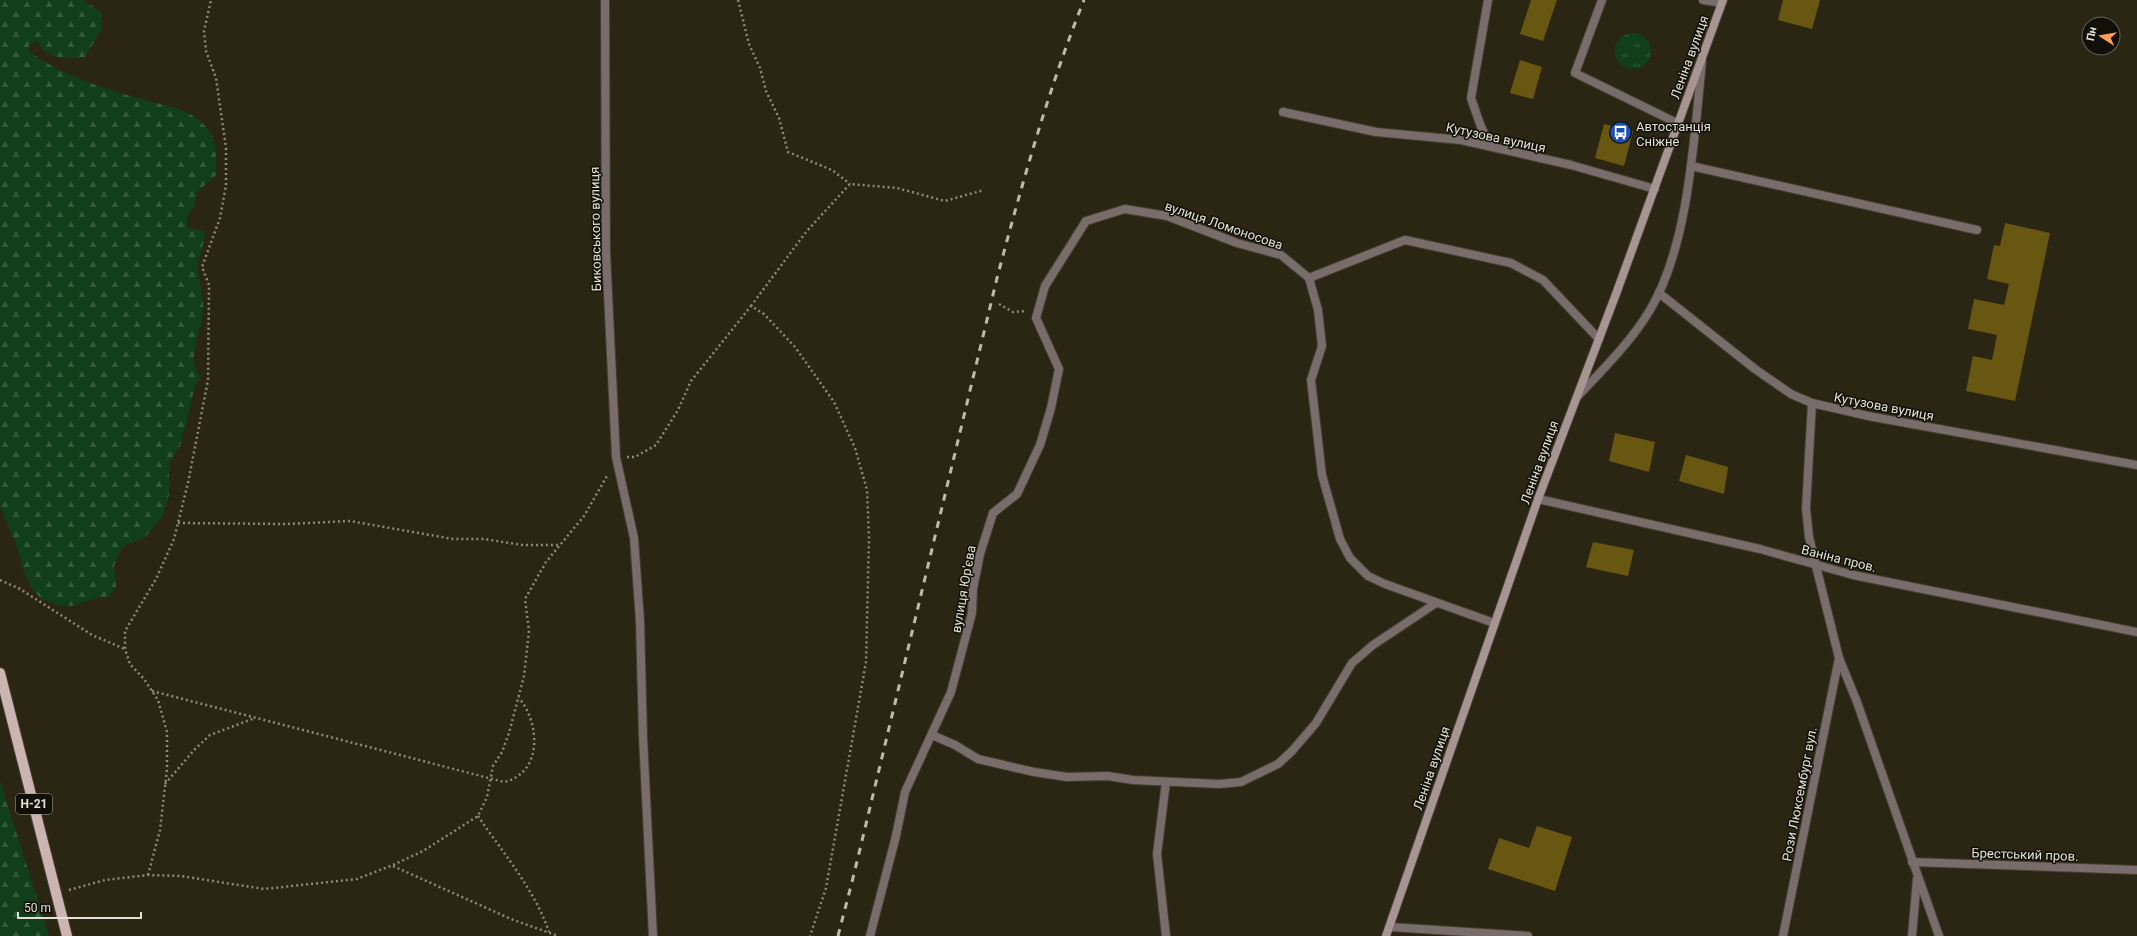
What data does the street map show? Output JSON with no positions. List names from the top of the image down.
{
  "streets": {
    "main road": ["Леніна вулиця", "Н-21"],
    "street": [
      "Кутузова вулиця",
      "вулиця Ломоносова",
      "Биковського вулиця",
      "Ваніна пров.",
      "вулиця Юр'єва",
      "Рози Люксембург вул.",
      "Брестський пров."
    ]
  },
  "crossings": [
    ["Леніна вулиця", "Кутузова вулиця"],
    ["Леніна вулиця", "Ваніна пров."],
    ["вулиця Ломоносова", "вулиця Юр'єва"]
  ],
  "places": {
    "bus stop": ["Автостанція Сніжне"]
  },
  "scale_bar": "50 m",
  "north": "left"
}
